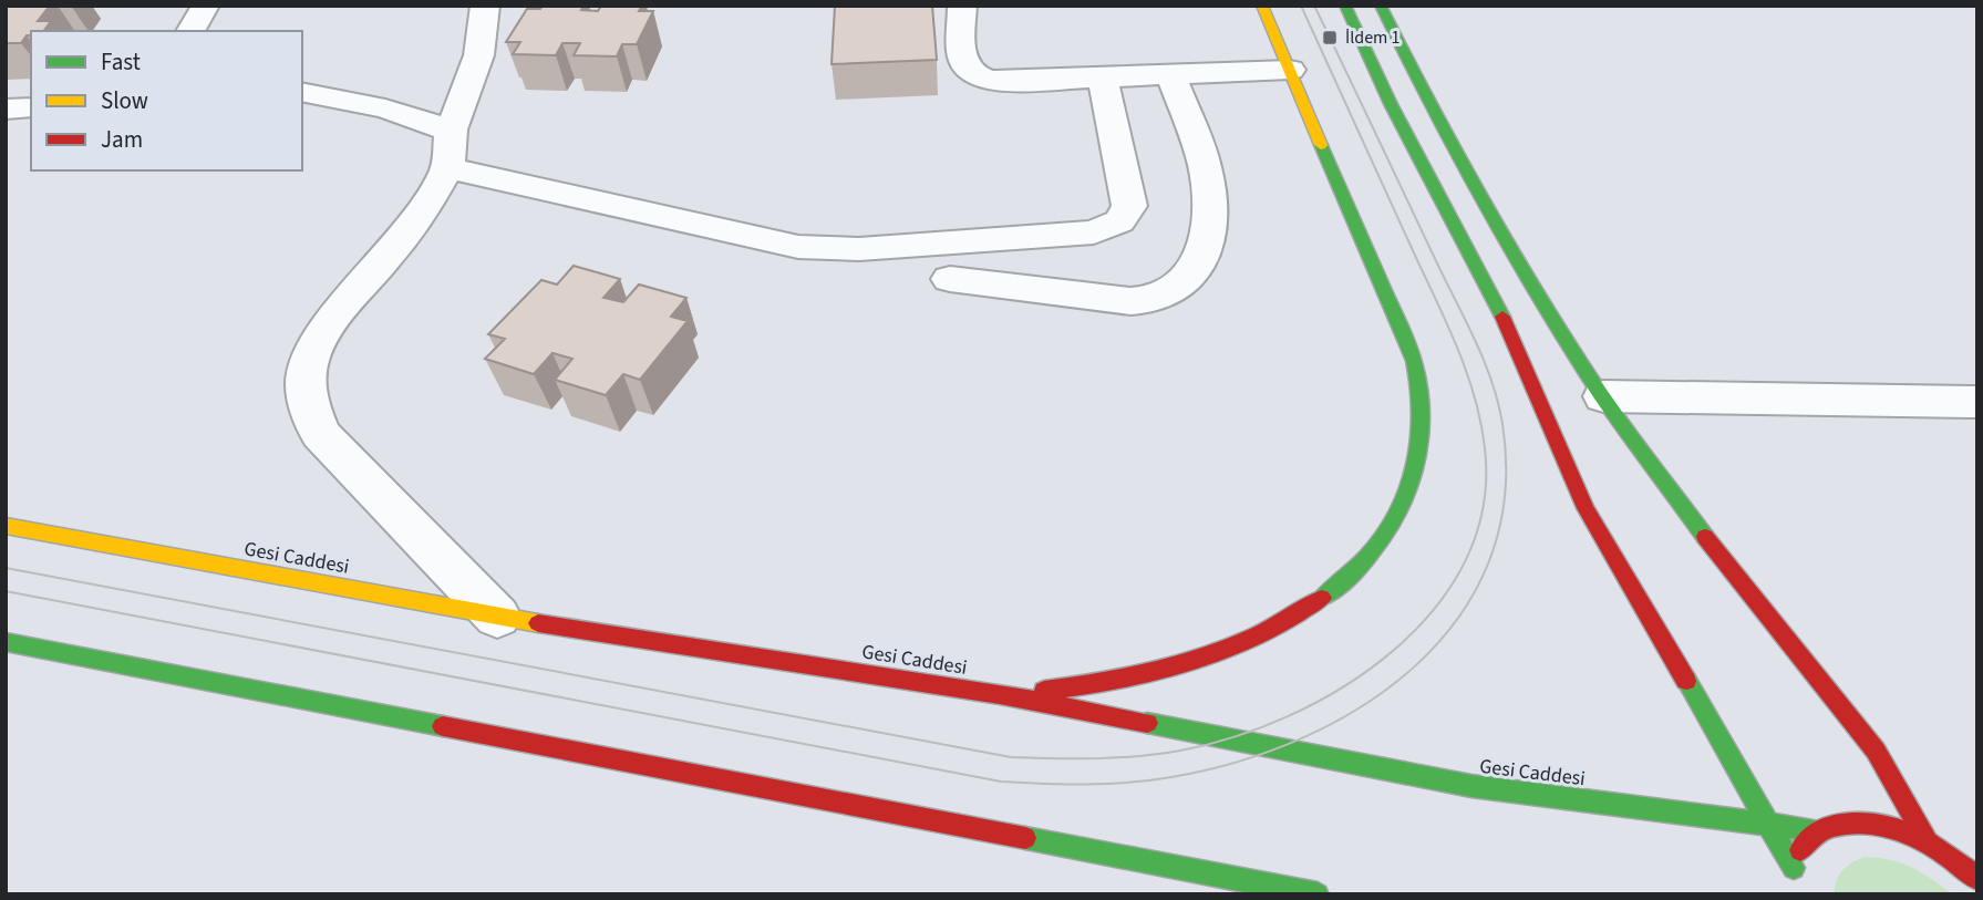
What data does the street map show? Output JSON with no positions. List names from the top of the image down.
{
  "streets": {
    "street": ["Gesi Caddesi"]
  },
  "places": {
    "transit": ["İldem 1"]
  },
  "legend": ["Fast", "Slow", "Jam"]
}
